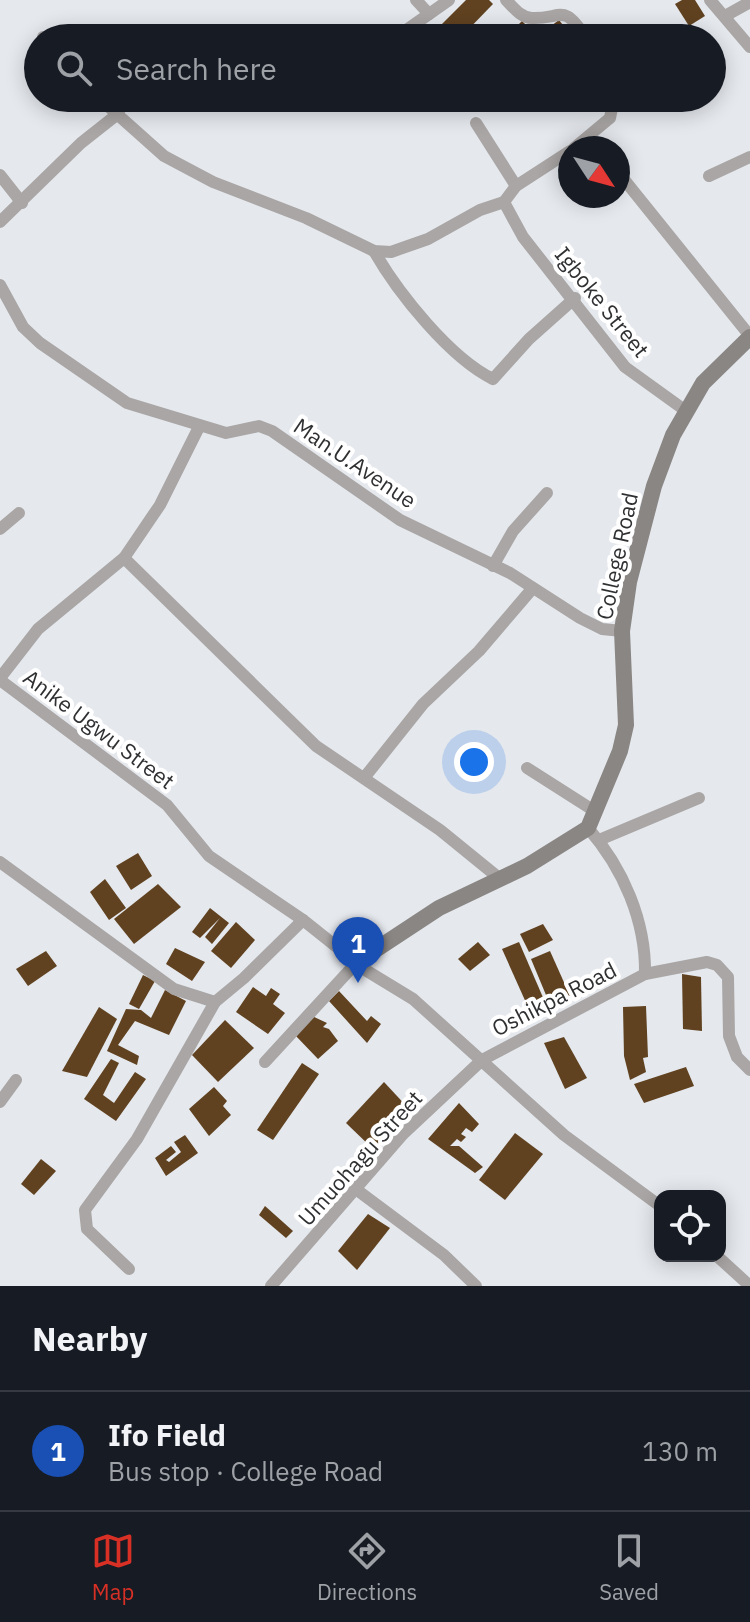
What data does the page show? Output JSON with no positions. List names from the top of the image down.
{
  "streets": {
    "main road": ["College Road"],
    "street": [
      "Igboke Street",
      "Man.U.Avenue",
      "Anike Ugwu Street",
      "Oshikpa Road",
      "Umuohagu Street"
    ]
  },
  "crossings": [
    ["Igboke Street", "College Road"],
    ["Man.U.Avenue", "College Road"],
    ["Anike Ugwu Street", "Oshikpa Road"],
    ["Anike Ugwu Street", "Umuohagu Street"],
    ["Oshikpa Road", "Umuohagu Street"]
  ],
  "north": "bottom right",
  "page": {
    "search": "Search here",
    "pins": "1",
    "heading": "Nearby",
    "list": [
      {
        "mark": "1",
        "name": "Ifo Field",
        "note": "Bus stop · College Road",
        "value": "130 m"
      }
    ],
    "nav": ["Map", "Directions", "Saved"]
  }
}
